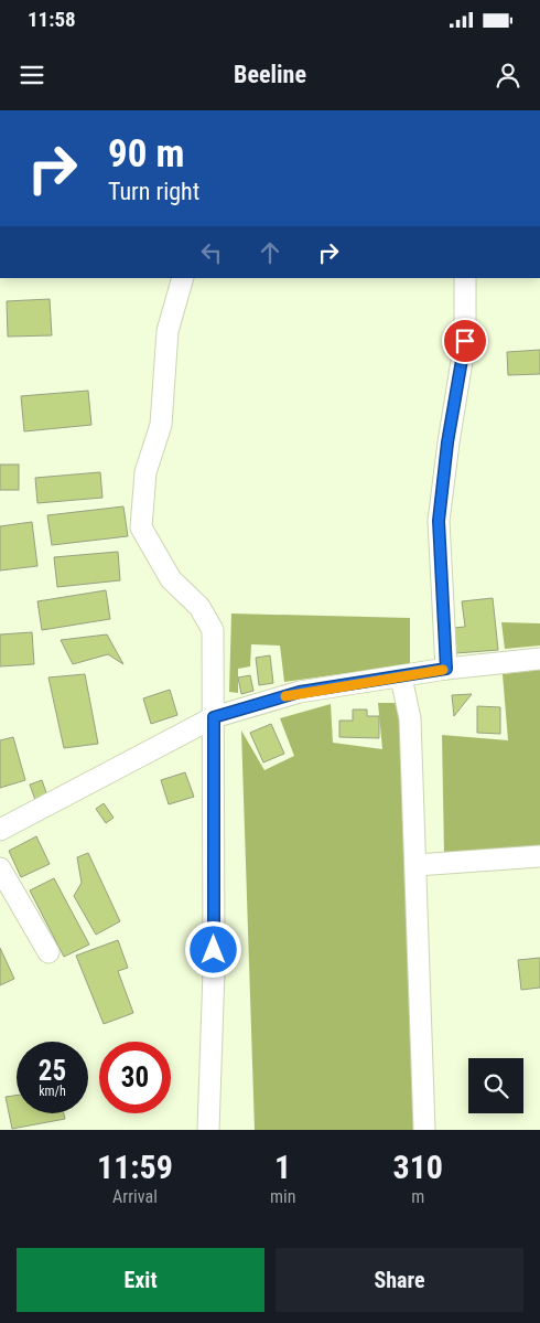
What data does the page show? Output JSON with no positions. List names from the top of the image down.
{
  "page": {
    "status": "11:58",
    "header": "Beeline",
    "turn": ["90 m", "Turn right"],
    "speed": "25 km/h",
    "limit": "30",
    "eta": [
      "11:59",
      "Arrival",
      "1",
      "min",
      "310",
      "m"
    ],
    "buttons": ["Exit", "Share"]
  }
}
